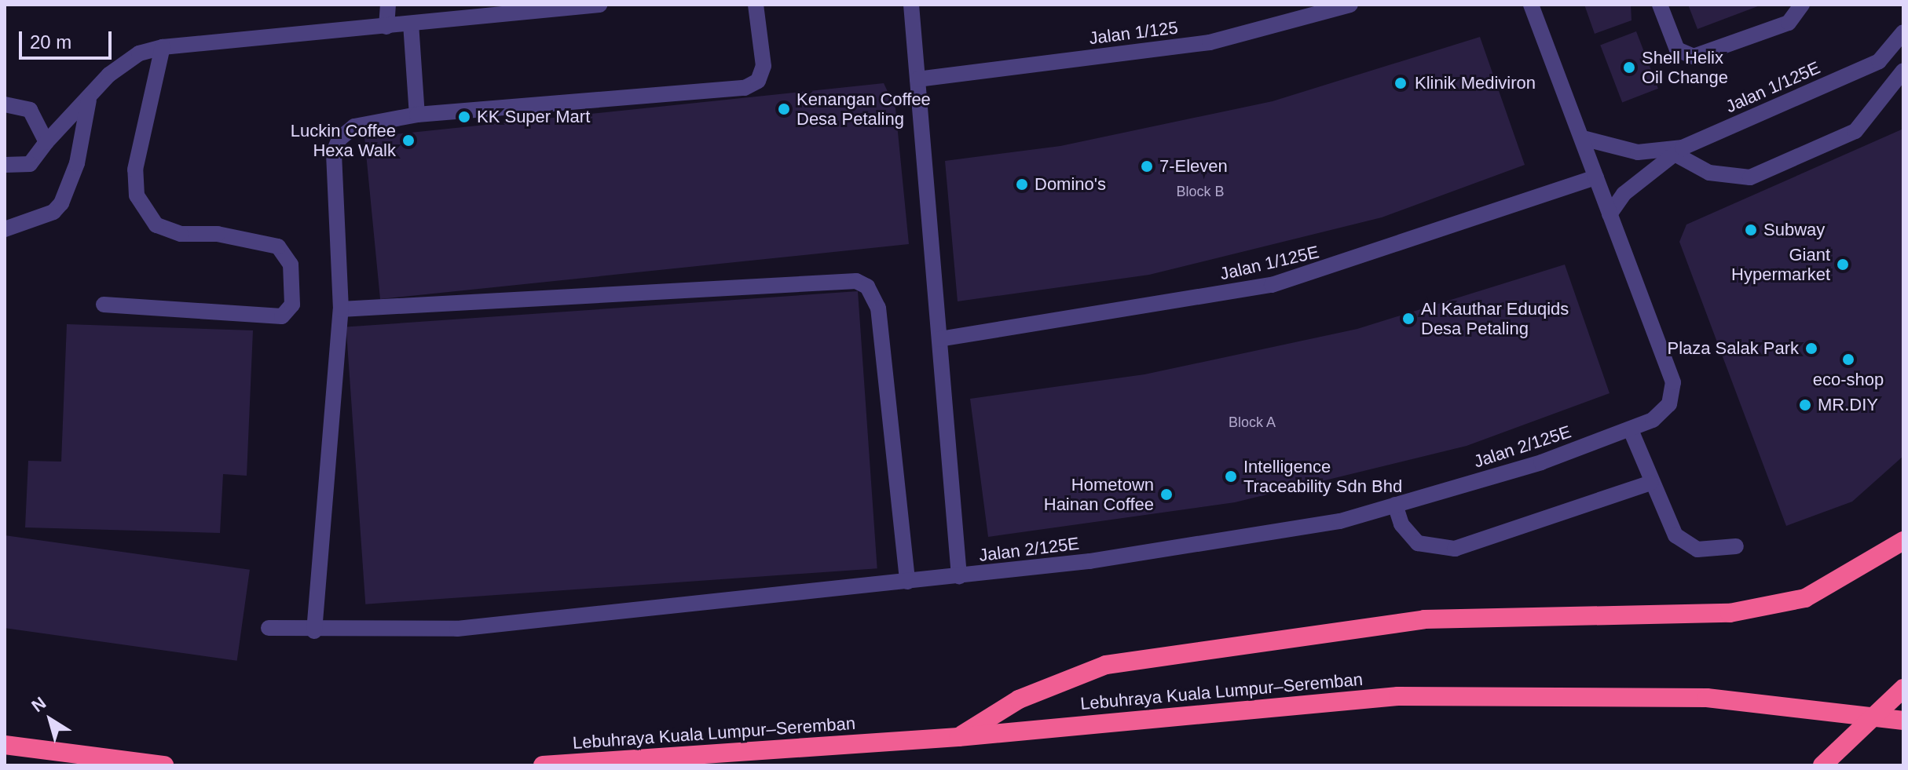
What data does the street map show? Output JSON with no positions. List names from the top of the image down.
{
  "streets": {
    "highway": ["Lebuhraya Kuala Lumpur–Seremban"],
    "street": ["Jalan 1/125", "Jalan 1/125E", "Jalan 2/125E"]
  },
  "crossings": [
    ["Jalan 1/125E", "Jalan 2/125E"]
  ],
  "places": [
    "Shell Helix Oil Change",
    "Klinik Mediviron",
    "Kenangan Coffee Desa Petaling",
    "KK Super Mart",
    "Luckin Coffee Hexa Walk",
    "7-Eleven",
    "Domino's",
    "Subway",
    "Giant Hypermarket",
    "Al Kauthar Eduqids Desa Petaling",
    "Plaza Salak Park",
    "eco-shop",
    "MR.DIY",
    "Intelligence Traceability Sdn Bhd",
    "Hometown Hainan Coffee"
  ],
  "house_numbers": ["Block B", "Block A"],
  "scale_bar": "20 m",
  "north": "top left"
}
